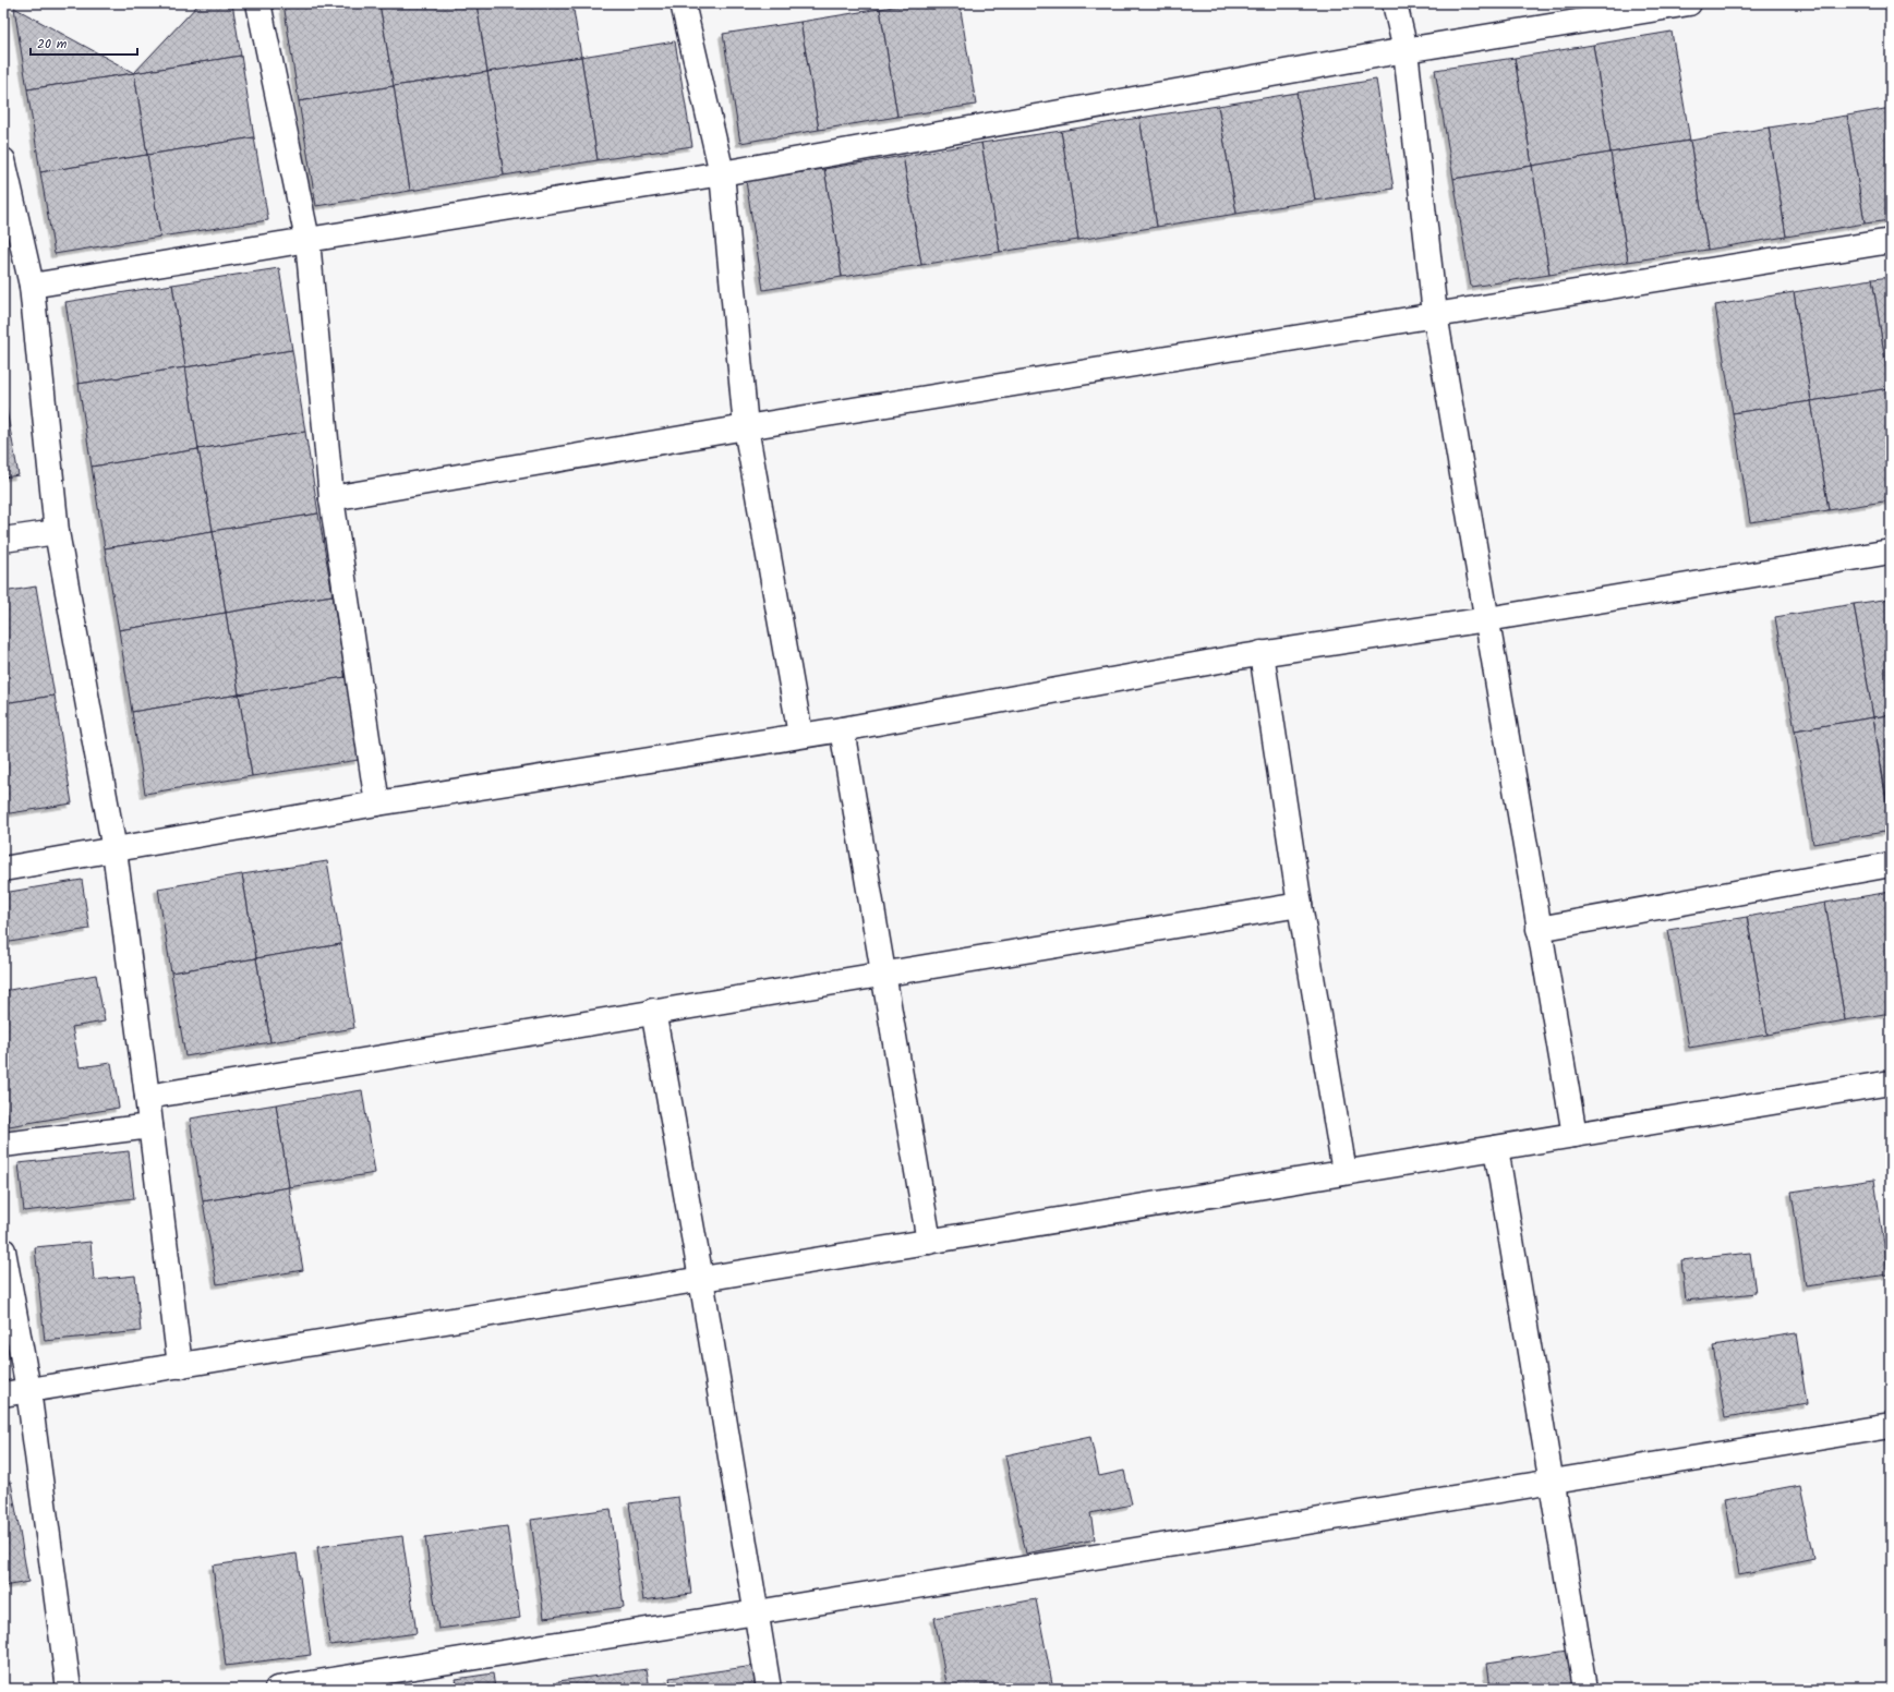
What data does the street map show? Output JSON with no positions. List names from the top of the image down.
{
  "scale_bar": "20 m"
}
